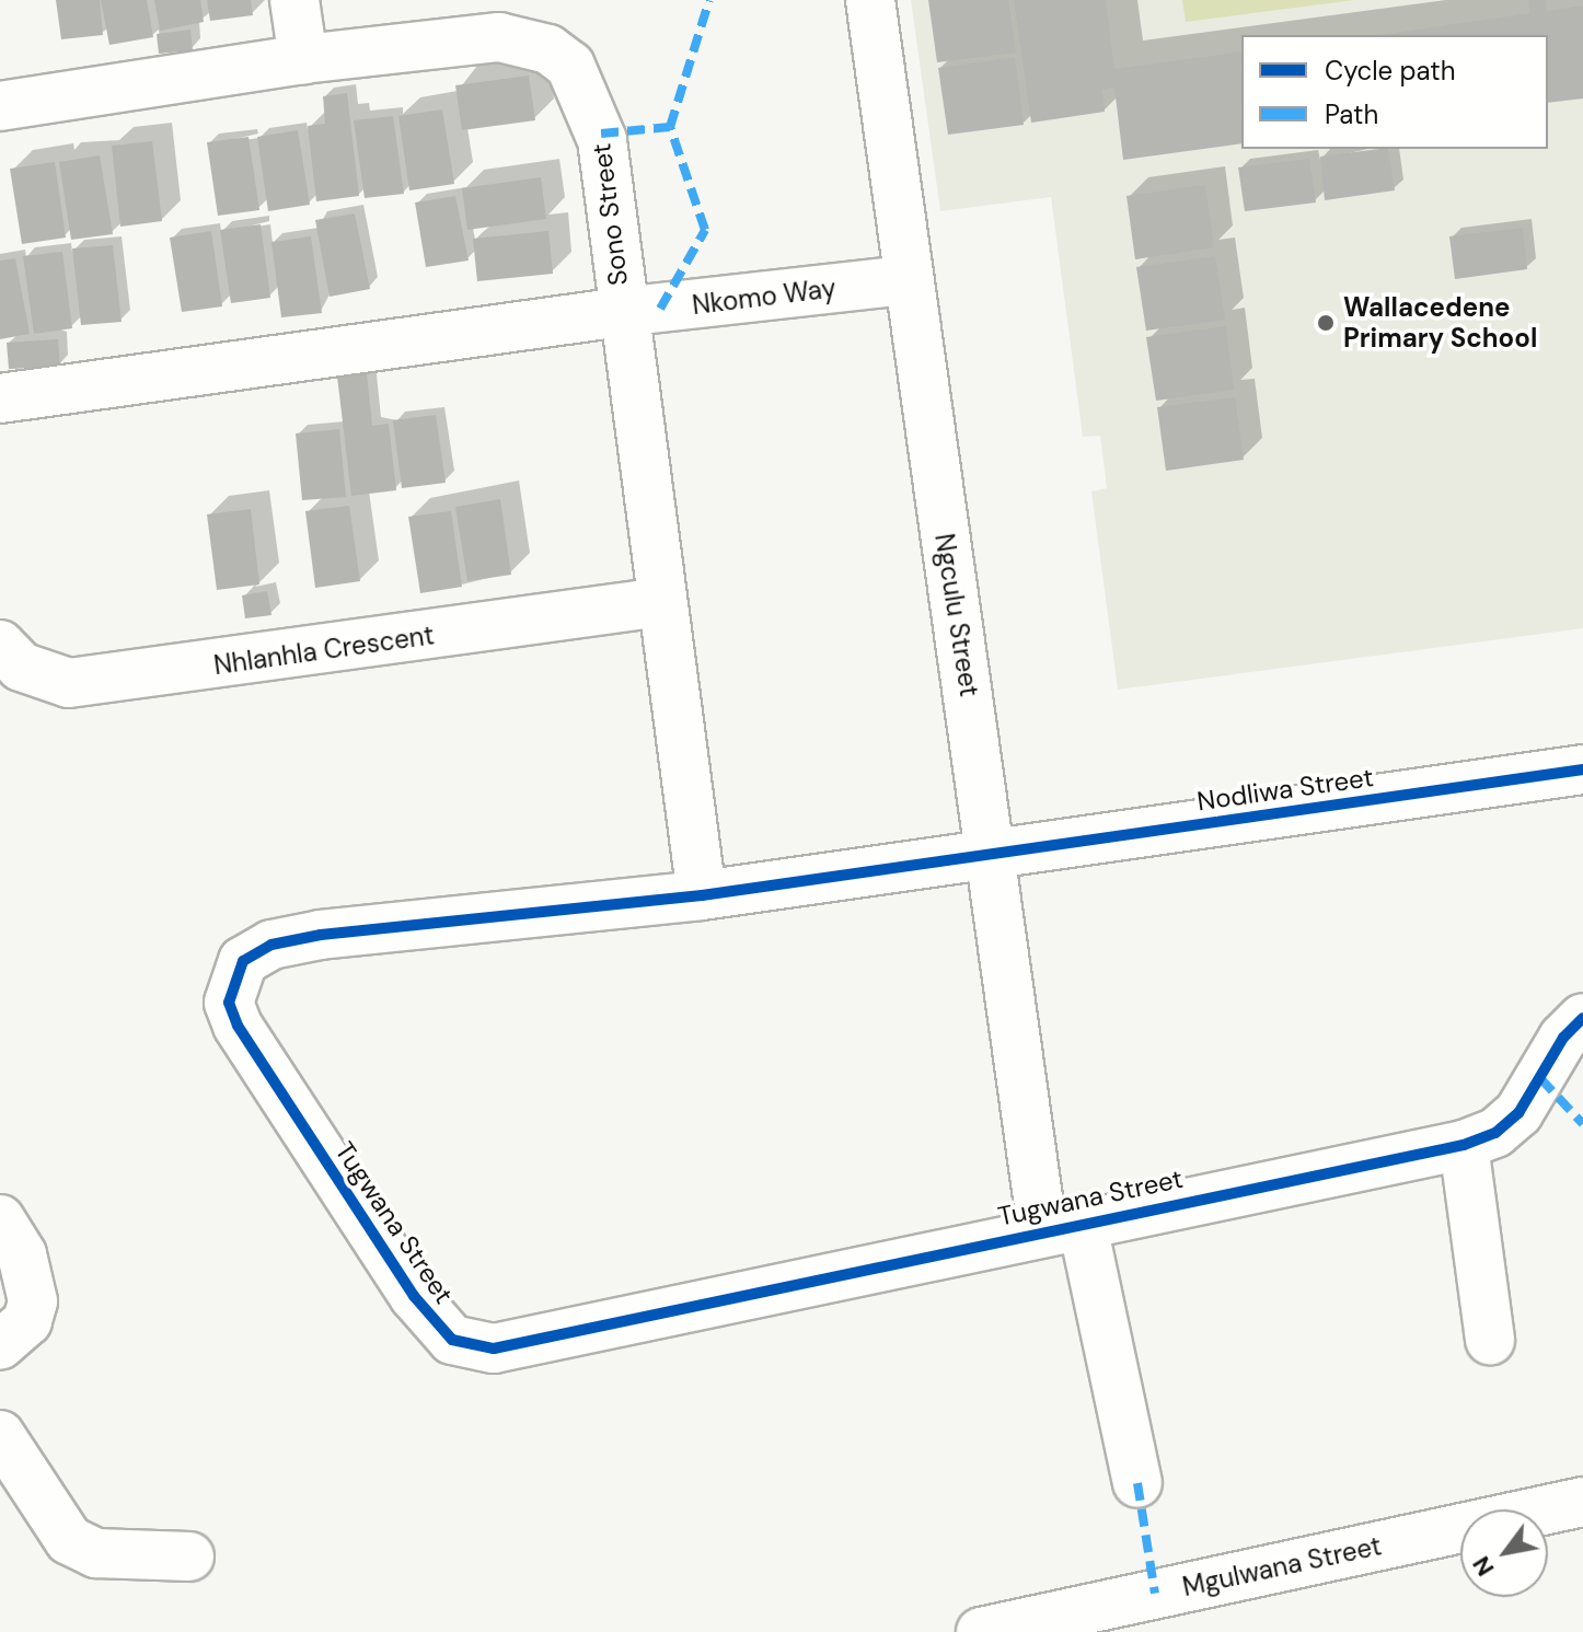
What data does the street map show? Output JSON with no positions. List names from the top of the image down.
{
  "streets": {
    "street": [
      "Sono Street",
      "Nkomo Way",
      "Ngculu Street",
      "Nhlanhla Crescent",
      "Nodliwa Street",
      "Tugwana Street",
      "Mgulwana Street"
    ]
  },
  "crossings": [
    ["Sono Street", "Nkomo Way"],
    ["Sono Street", "Nhlanhla Crescent"],
    ["Sono Street", "Tugwana Street"],
    ["Nkomo Way", "Ngculu Street"],
    ["Ngculu Street", "Nodliwa Street"],
    ["Ngculu Street", "Tugwana Street"],
    ["Nodliwa Street", "Tugwana Street"]
  ],
  "places": ["Wallacedene Primary School"],
  "legend": ["Cycle path", "Path"],
  "north": "bottom left"
}
